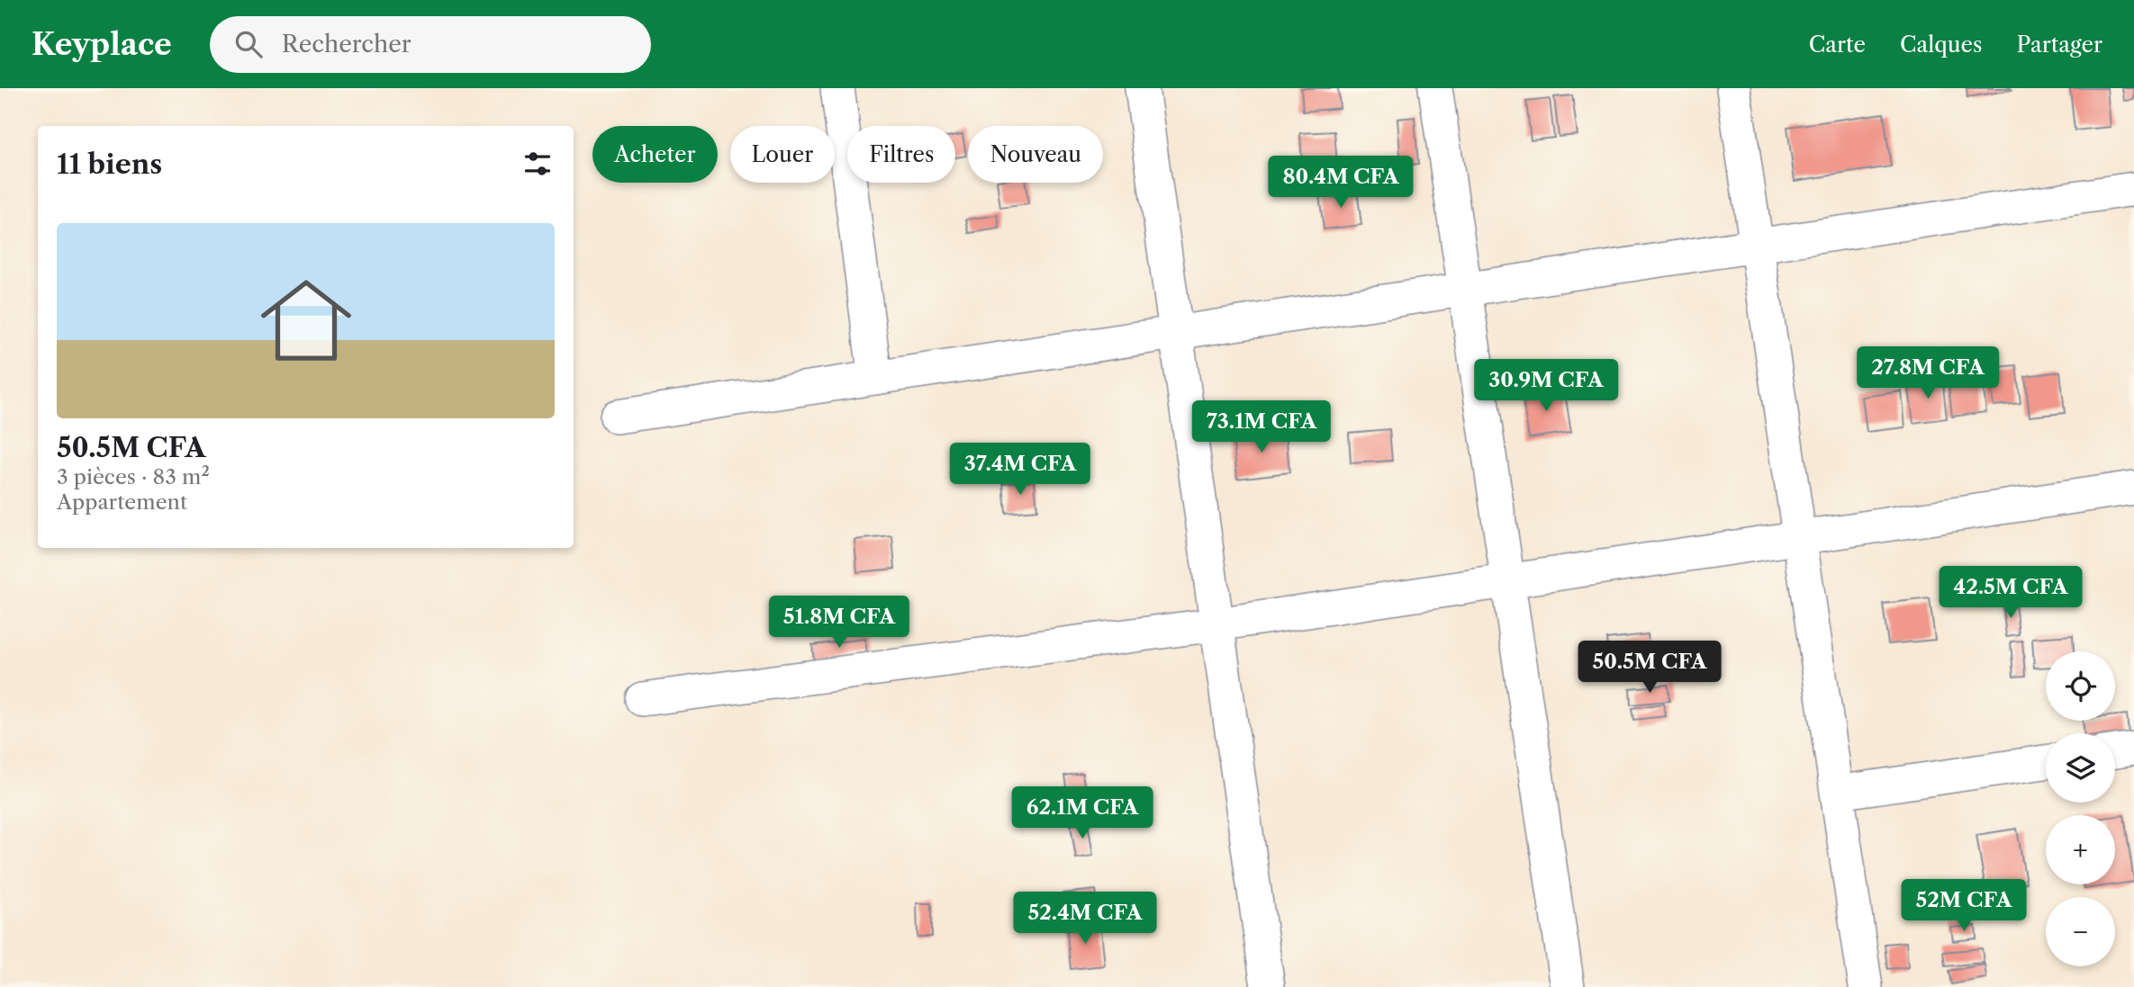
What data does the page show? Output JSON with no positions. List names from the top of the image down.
{
  "page": {
    "header": "Keyplace",
    "search": "Rechercher",
    "nav": ["Carte", "Calques", "Partager"],
    "chip": [
      "Acheter",
      "Louer",
      "Filtres",
      "Nouveau"
    ],
    "heading": "11 biens",
    "price": [
      "80.4M CFA",
      "27.8M CFA",
      "30.9M CFA",
      "73.1M CFA",
      "37.4M CFA",
      "42.5M CFA",
      "51.8M CFA",
      "50.5M CFA",
      "62.1M CFA",
      "52M CFA",
      "52.4M CFA"
    ],
    "list": [
      {
        "name": "50.5M CFA",
        "note": "3 pièces · 83 m² · Appartement"
      }
    ],
    "map_buttons": ["+", "−"]
  }
}
